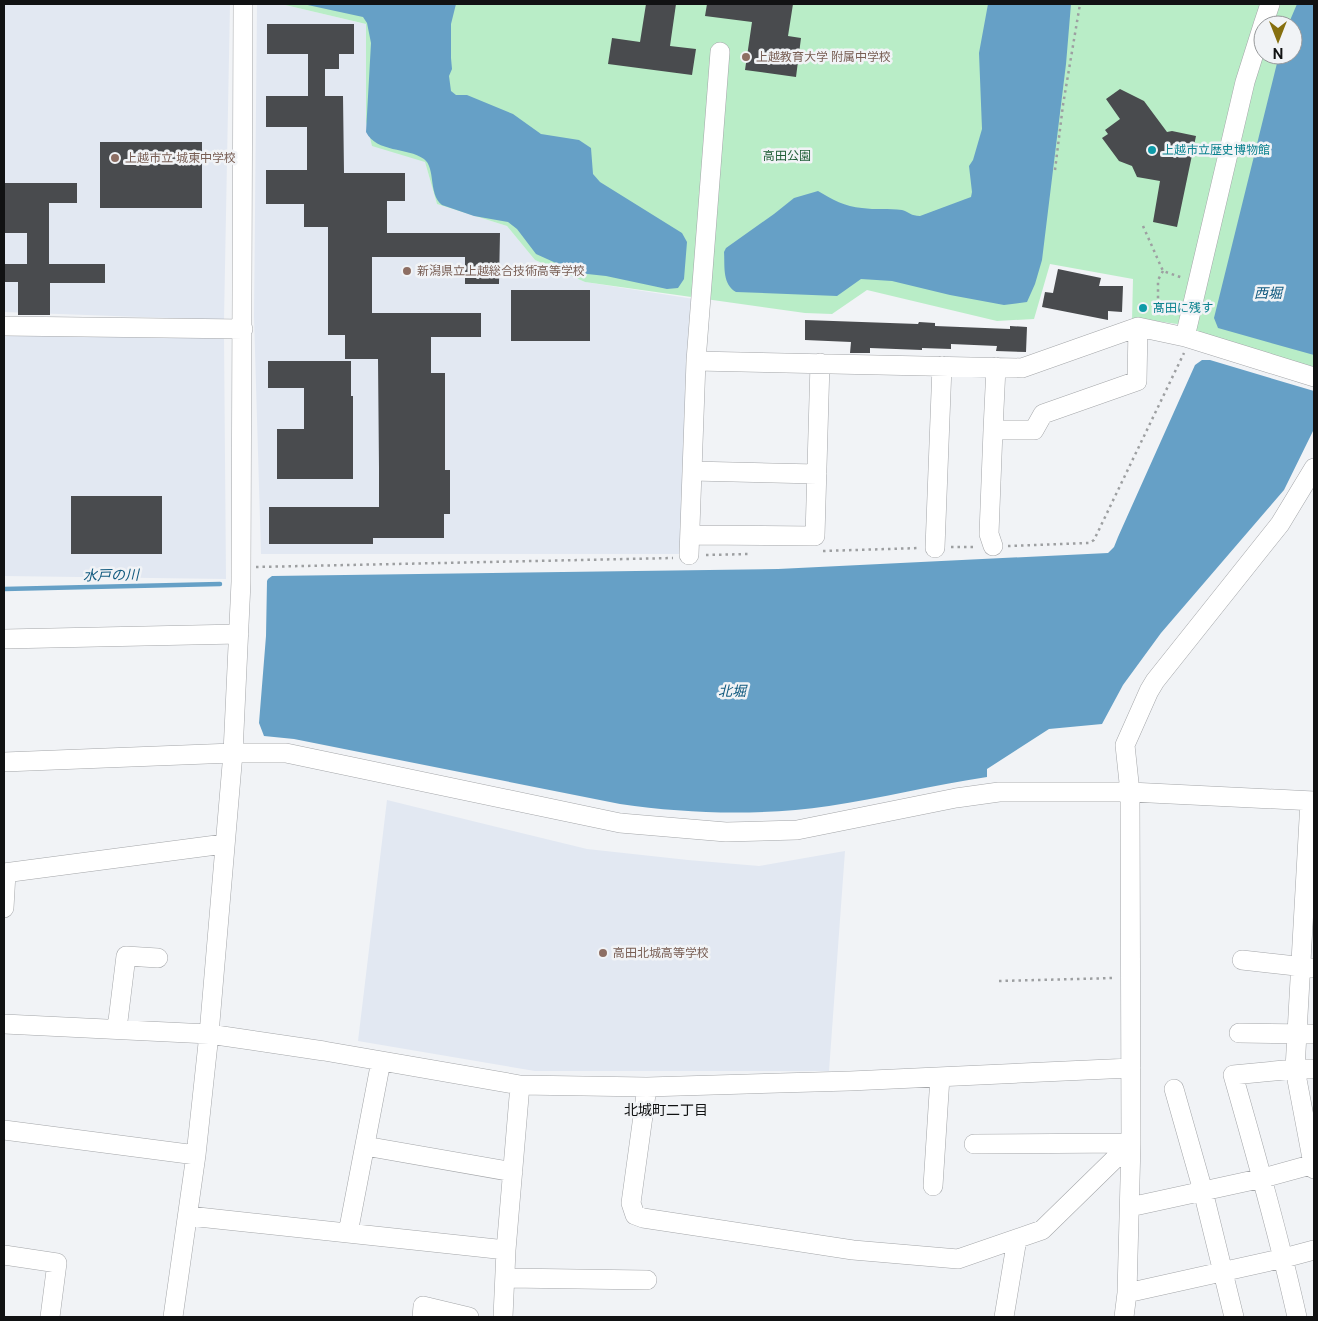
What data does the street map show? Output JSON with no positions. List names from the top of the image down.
{
  "districts": ["北城町二丁目"],
  "water": ["西堀", "水戸の川", "北堀"],
  "parks": ["高田公園"],
  "places": [
    "上越教育大学 附属中学校",
    "上越市立歴史博物館",
    "上越市立 城東中学校",
    "新潟県立上越総合技術高等学校",
    "髙田に残す",
    "高田北城高等学校"
  ],
  "north": "bottom"
}
